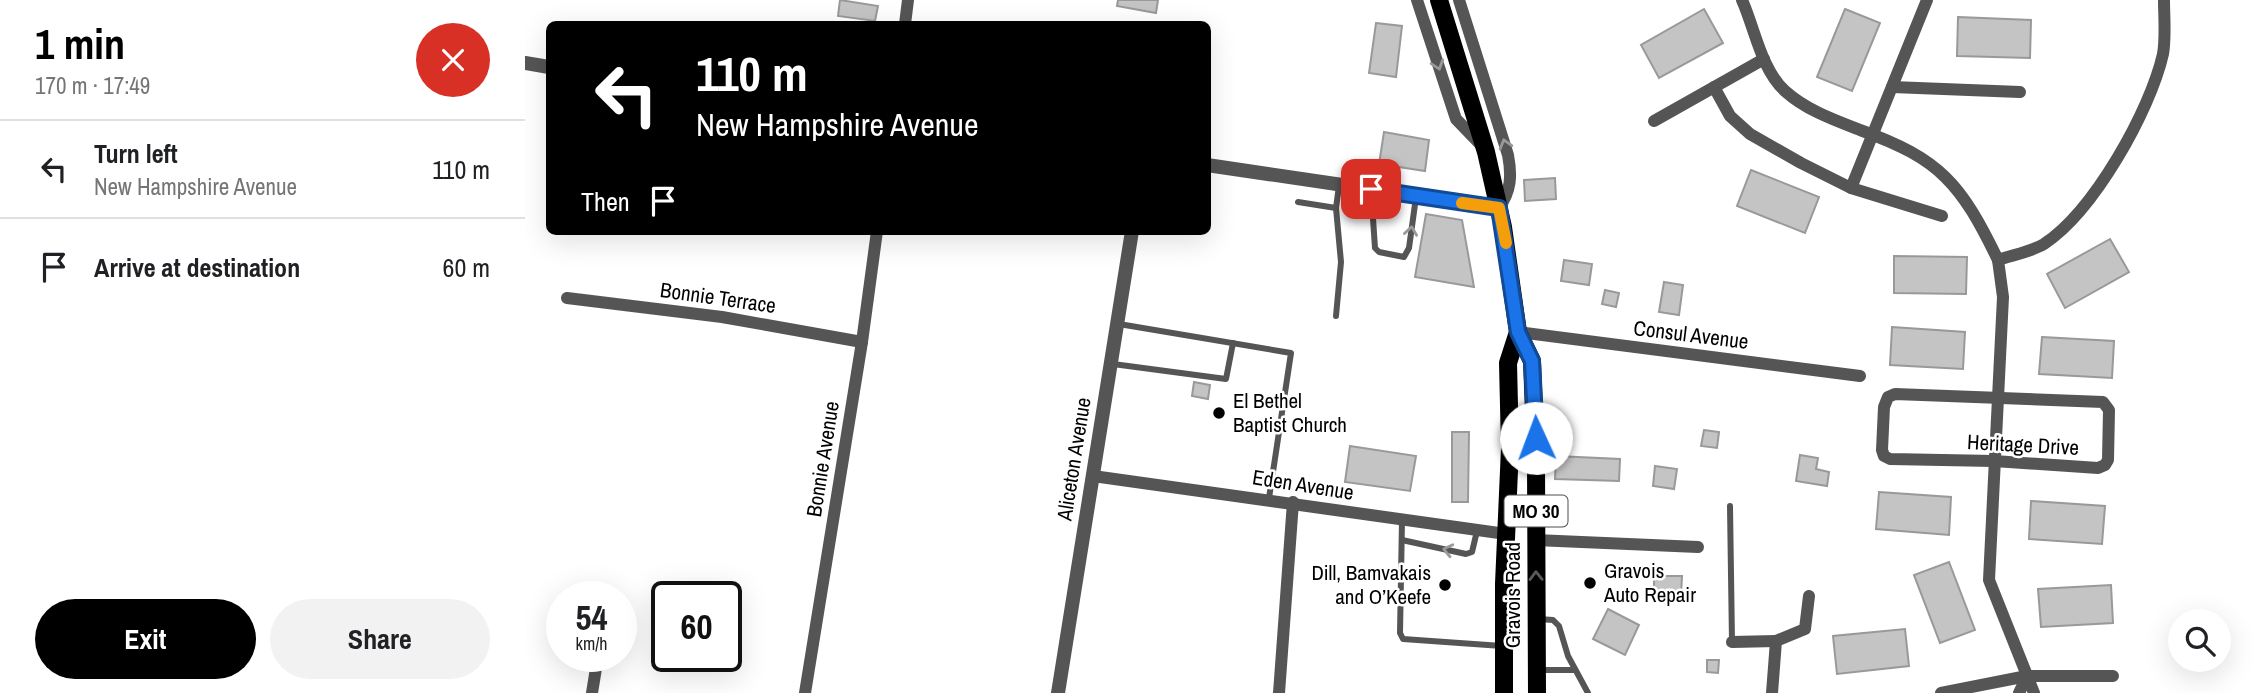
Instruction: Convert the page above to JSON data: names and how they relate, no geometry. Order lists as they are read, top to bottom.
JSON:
{
  "streets": {
    "main road": ["MO 30", "Gravois Road"],
    "street": [
      "Bonnie Terrace",
      "Consul Avenue",
      "Heritage Drive",
      "Bonnie Avenue",
      "Aliceton Avenue",
      "Eden Avenue"
    ]
  },
  "crossings": [
    ["Bonnie Terrace", "Bonnie Avenue"],
    ["Consul Avenue", "Gravois Road"],
    ["Aliceton Avenue", "Eden Avenue"],
    ["Eden Avenue", "Gravois Road"]
  ],
  "places": ["El Bethel Baptist Church", "Gravois Auto Repair", "Dill, Bamvakais and O’Keefe"],
  "page": {
    "heading": ["1 min", "170 m · 17:49"],
    "turn": ["110 m", "New Hampshire Avenue"],
    "list": [
      {
        "name": "Turn left",
        "note": "New Hampshire Avenue",
        "value": "110 m"
      },
      {
        "name": "Arrive at destination",
        "value": "60 m"
      }
    ],
    "then": "Then",
    "speed": "54 km/h",
    "limit": "60",
    "buttons": ["Exit", "Share"]
  }
}
